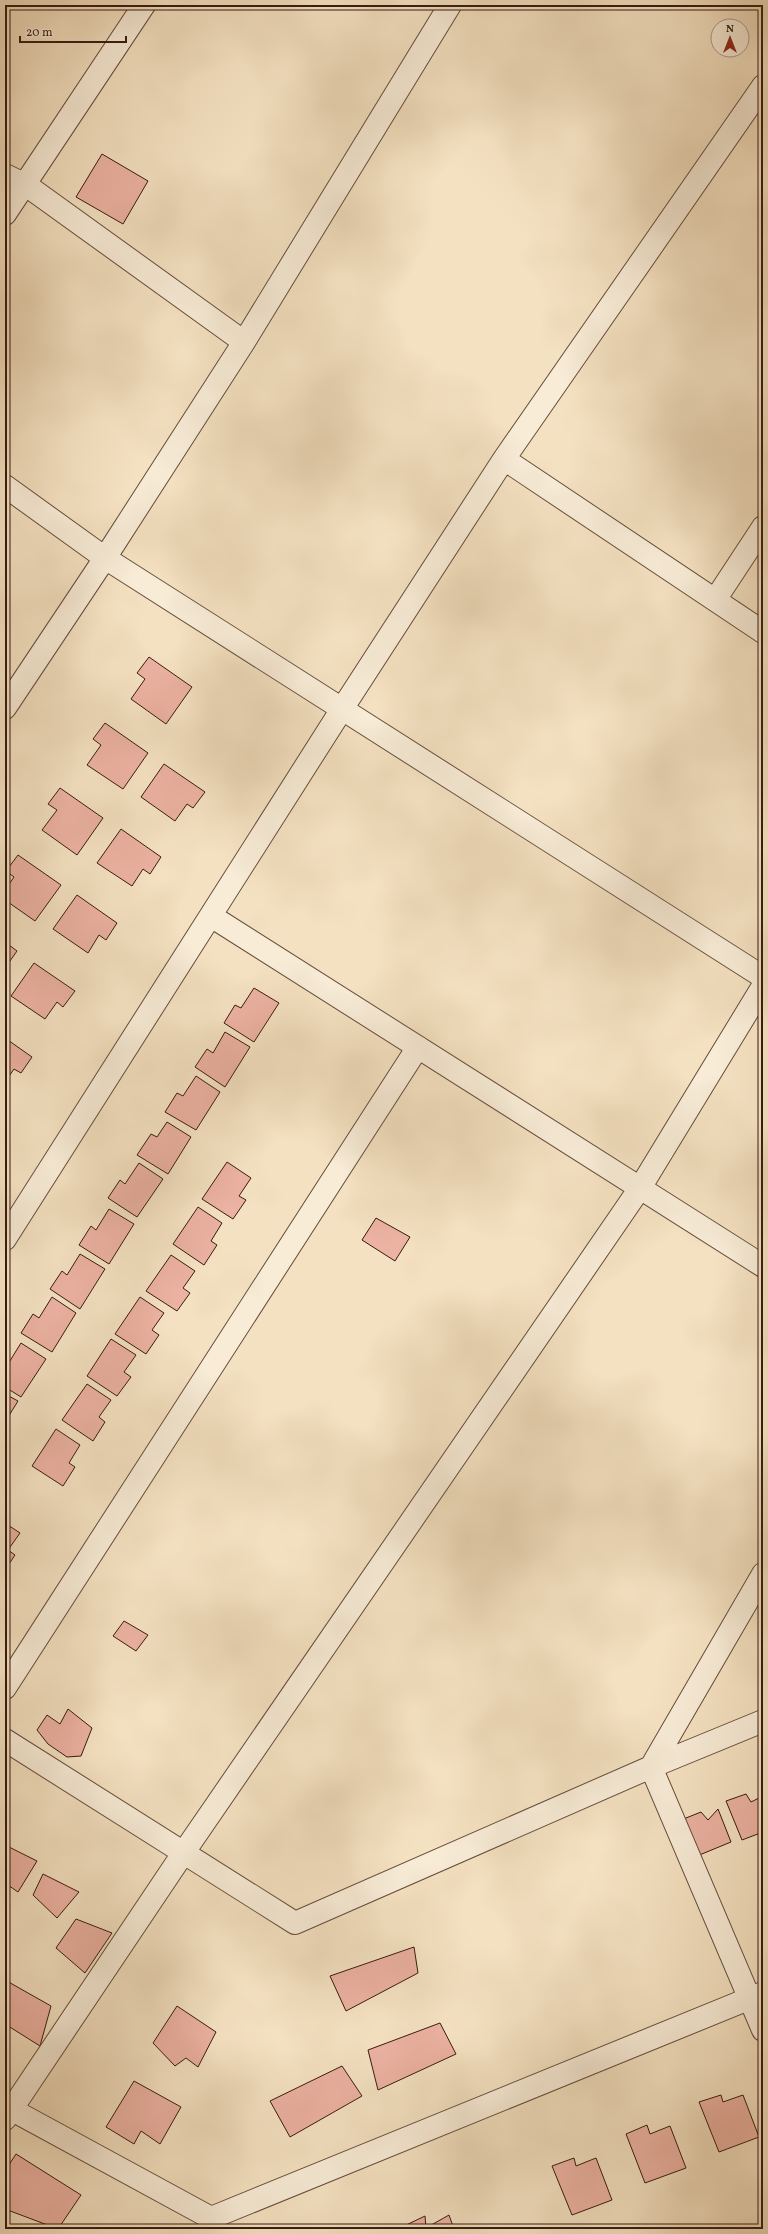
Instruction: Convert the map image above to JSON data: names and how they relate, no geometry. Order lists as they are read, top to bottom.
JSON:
{
  "scale_bar": "20 m",
  "north": "top"
}
